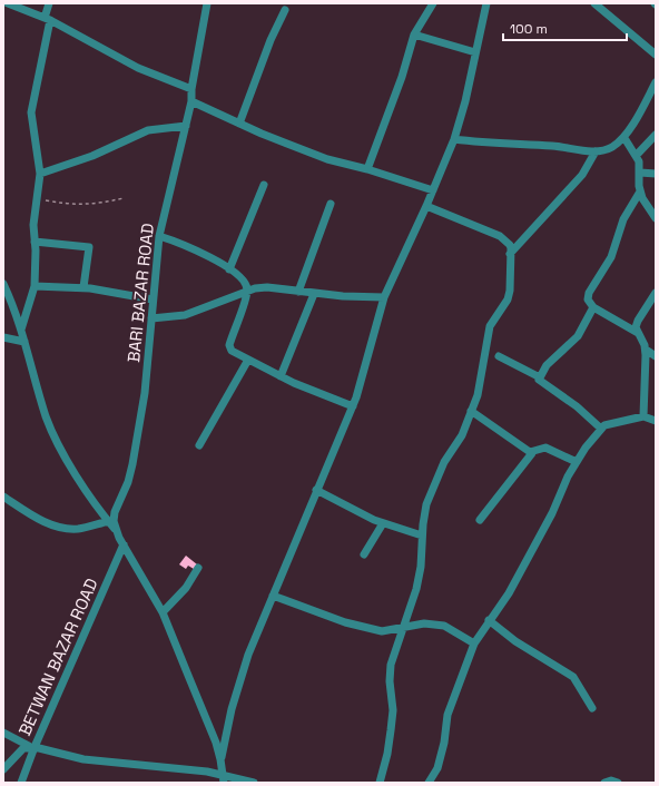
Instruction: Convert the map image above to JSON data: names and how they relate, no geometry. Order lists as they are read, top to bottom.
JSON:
{
  "streets": {
    "street": ["BARI BAZAR ROAD", "BETWAN BAZAR ROAD"]
  },
  "scale_bar": "100 m"
}
